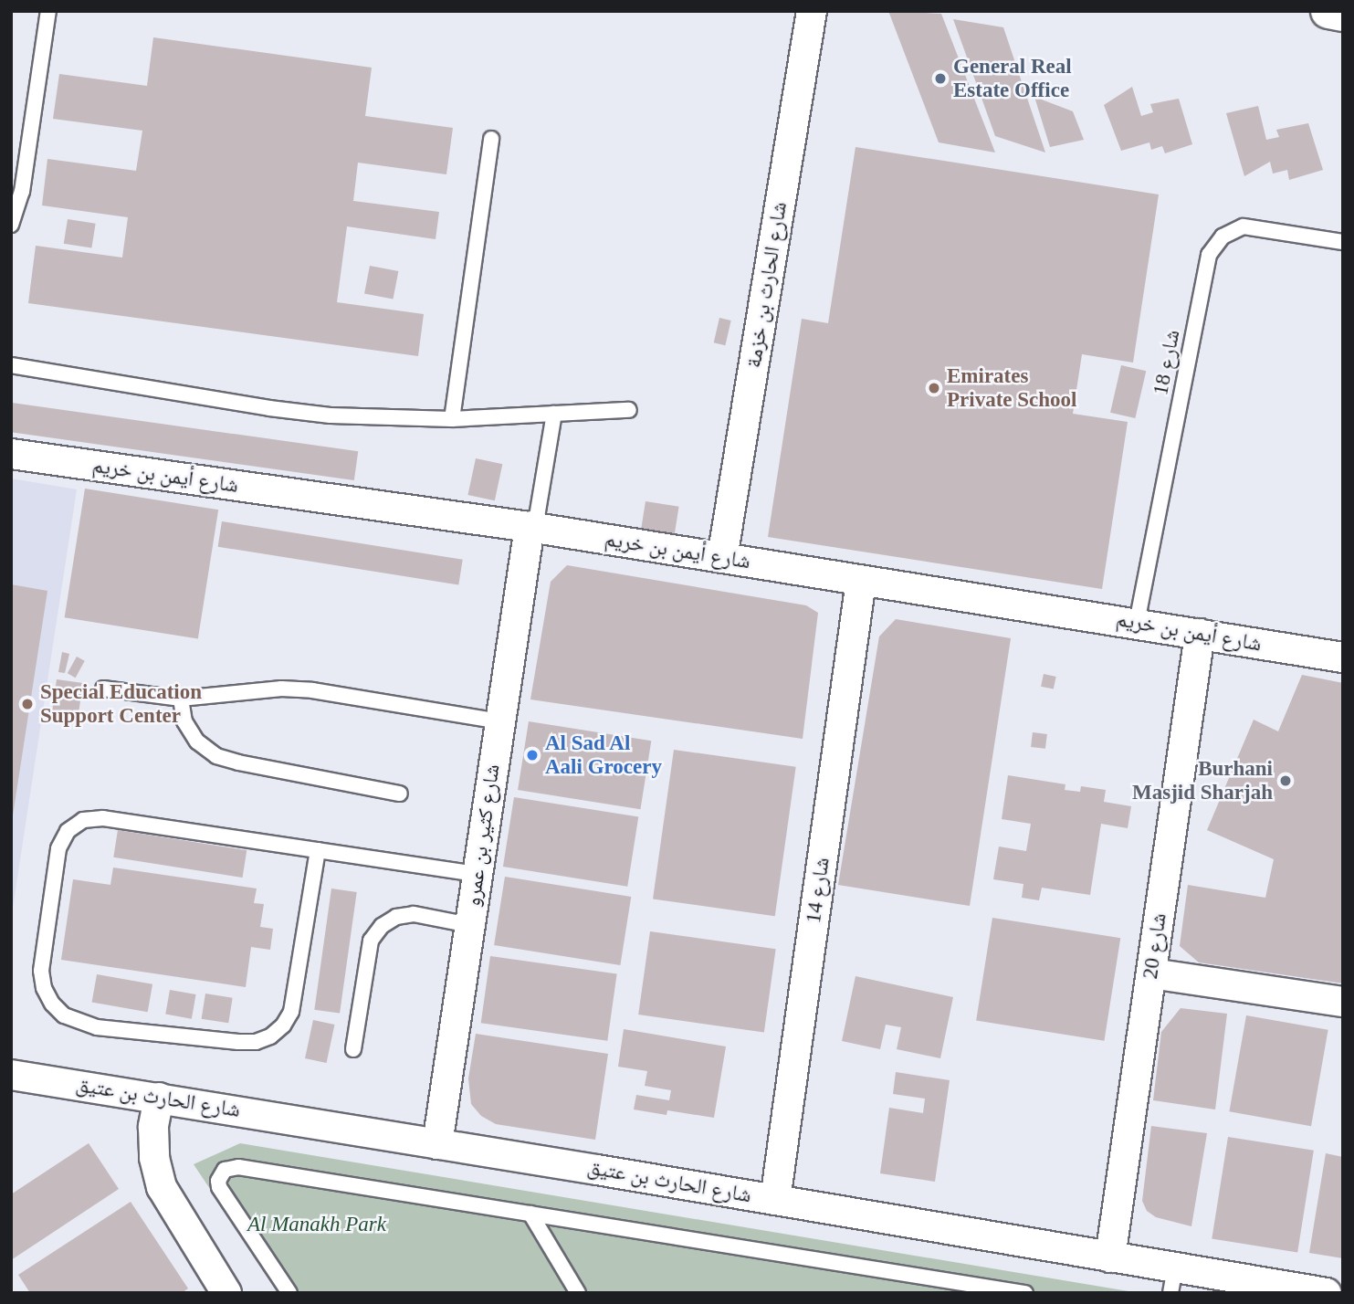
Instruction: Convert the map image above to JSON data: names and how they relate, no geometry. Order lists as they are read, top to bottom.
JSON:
{
  "streets": {
    "street": [
      "شارع الحارث بن خزمة",
      "شارع أيمن بن خريم",
      "شارع كثير بن عمرو",
      "شارع 14",
      "شارع 20",
      "شارع الحارث بن عتيق"
    ],
    "lane": ["شارع 18"]
  },
  "crossings": [
    ["شارع الحارث بن خزمة", "شارع أيمن بن خريم"],
    ["شارع 18", "شارع أيمن بن خريم"],
    ["شارع أيمن بن خريم", "شارع كثير بن عمرو"],
    ["شارع أيمن بن خريم", "شارع 14"],
    ["شارع أيمن بن خريم", "شارع 20"],
    ["شارع كثير بن عمرو", "شارع الحارث بن عتيق"],
    ["شارع 14", "شارع الحارث بن عتيق"],
    ["شارع 20", "شارع الحارث بن عتيق"]
  ],
  "parks": ["Al Manakh Park"],
  "places": [
    "General Real Estate Office",
    "Emirates Private School",
    "Special Education Support Center",
    "Al Sad Al Aali Grocery",
    "Burhani Masjid Sharjah"
  ]
}
